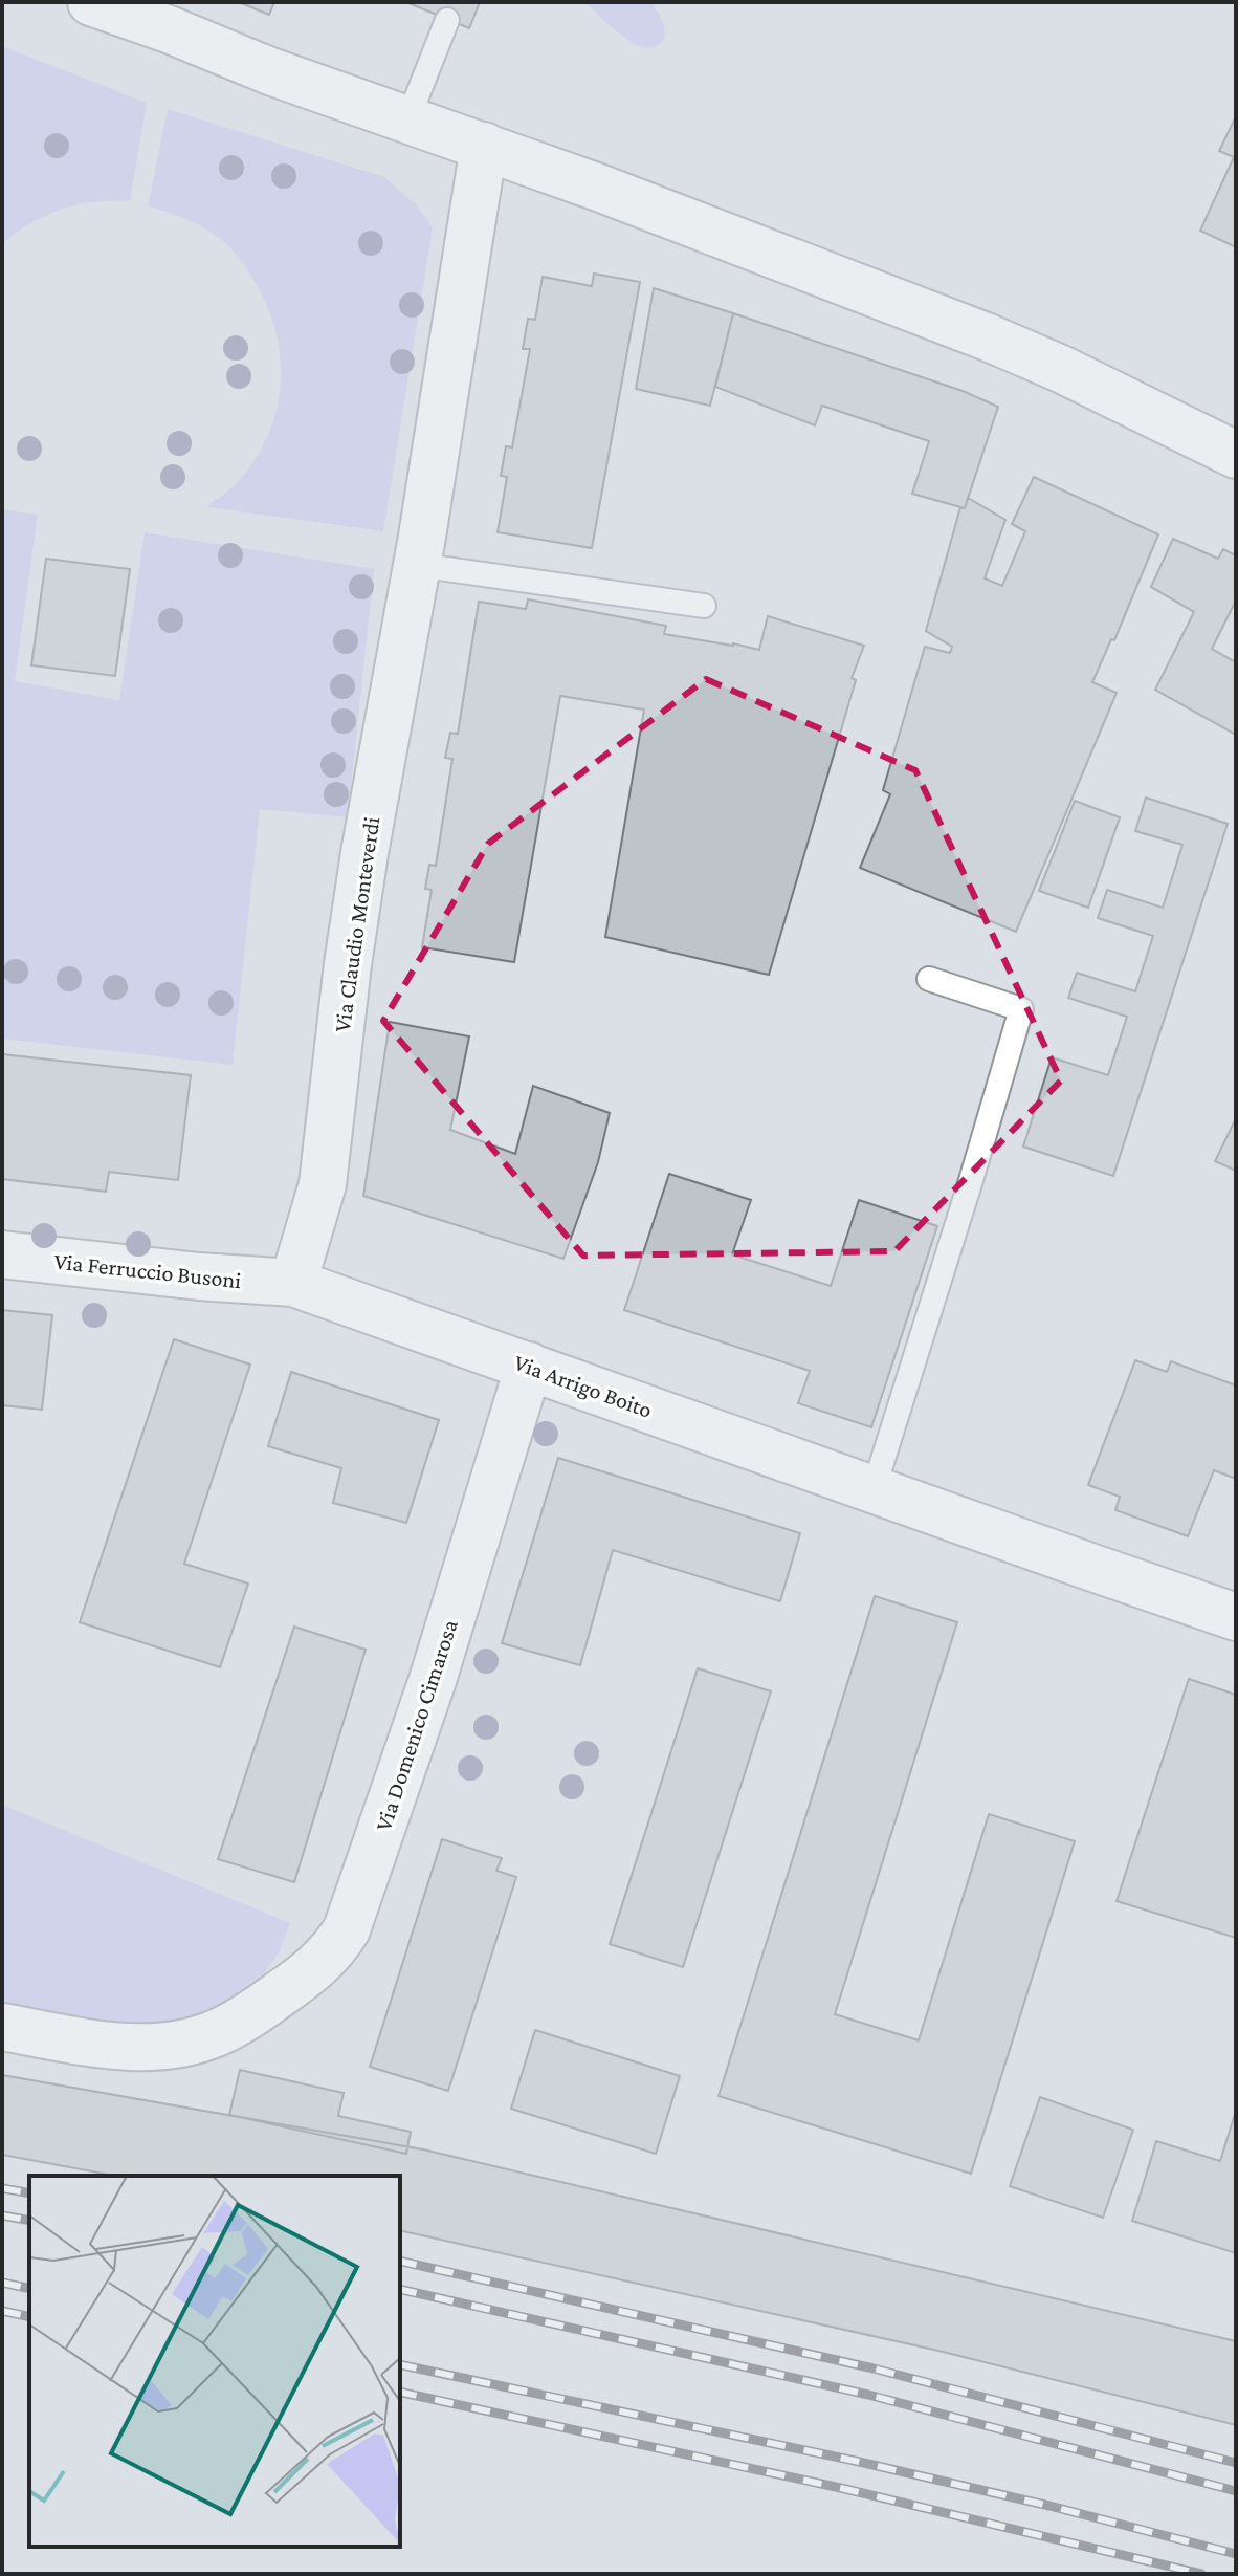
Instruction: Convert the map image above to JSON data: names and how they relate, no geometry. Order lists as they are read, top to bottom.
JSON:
{
  "streets": {
    "street": [
      "Via Claudio Monteverdi",
      "Via Ferruccio Busoni",
      "Via Arrigo Boito",
      "Via Domenico Cimarosa"
    ]
  },
  "crossings": [
    ["Via Claudio Monteverdi", "Via Ferruccio Busoni"],
    ["Via Claudio Monteverdi", "Via Arrigo Boito"],
    ["Via Ferruccio Busoni", "Via Arrigo Boito"],
    ["Via Arrigo Boito", "Via Domenico Cimarosa"]
  ]
}
